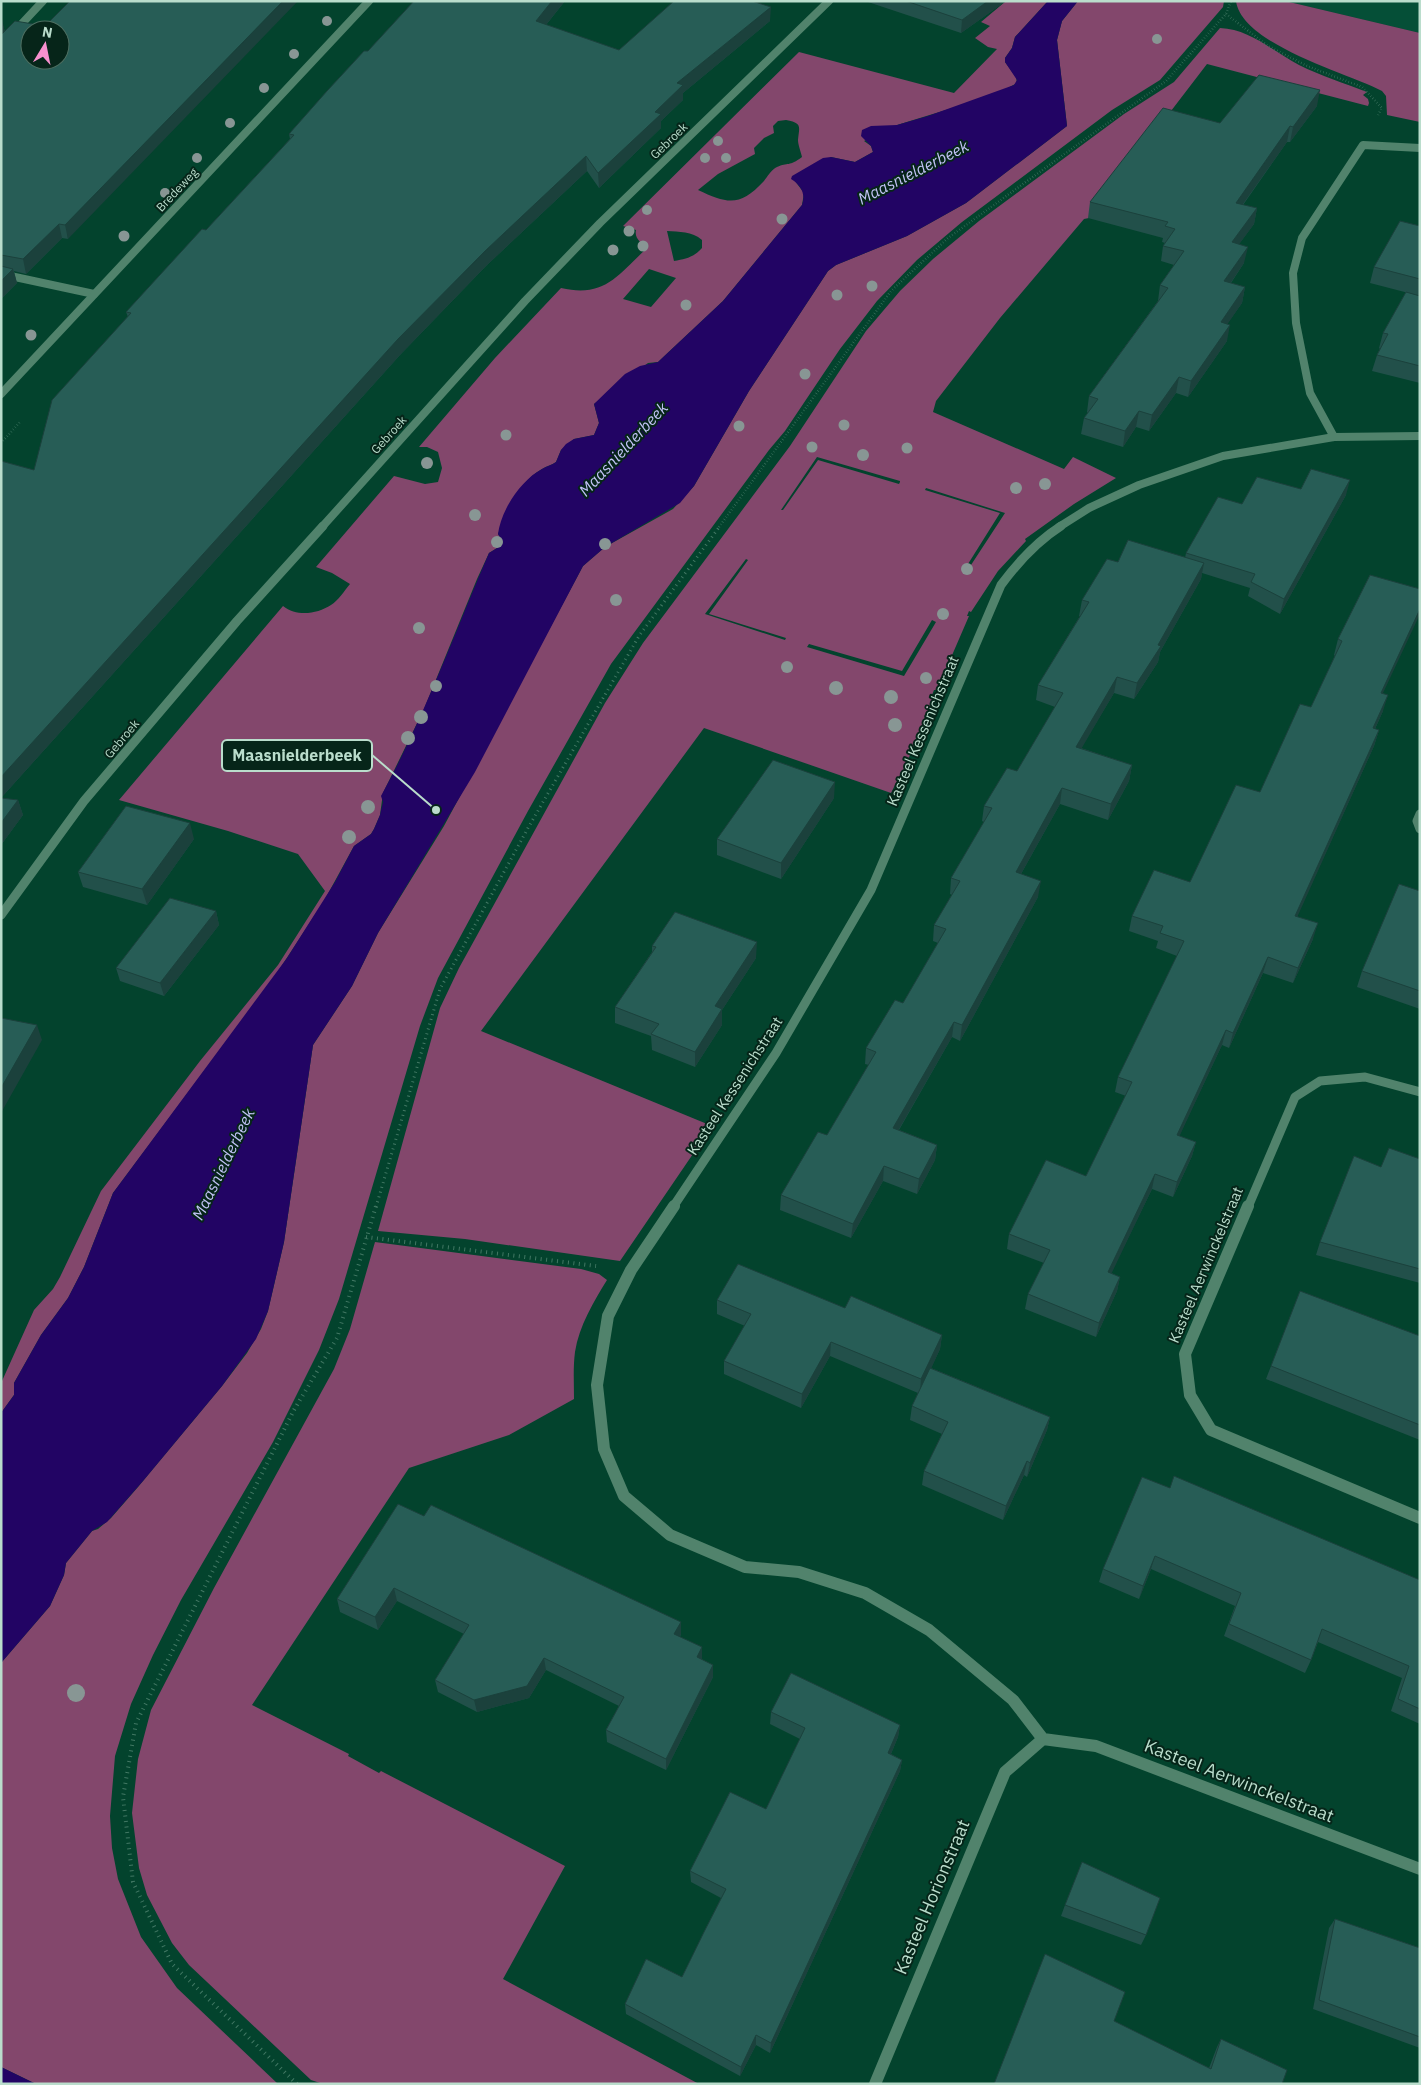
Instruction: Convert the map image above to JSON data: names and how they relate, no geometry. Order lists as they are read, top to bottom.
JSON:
{
  "streets": {
    "street": [
      "Gebroek",
      "Bredeweg",
      "Kasteel Kessenichstraat",
      "Kasteel Aerwinckelstraat",
      "Kasteel Horionstraat"
    ]
  },
  "crossings": [
    ["Kasteel Kessenichstraat", "Kasteel Aerwinckelstraat"],
    ["Kasteel Kessenichstraat", "Kasteel Horionstraat"],
    ["Kasteel Aerwinckelstraat", "Kasteel Horionstraat"]
  ],
  "water": ["Maasnielderbeek"],
  "places": ["Maasnielderbeek"],
  "north": "top"
}
